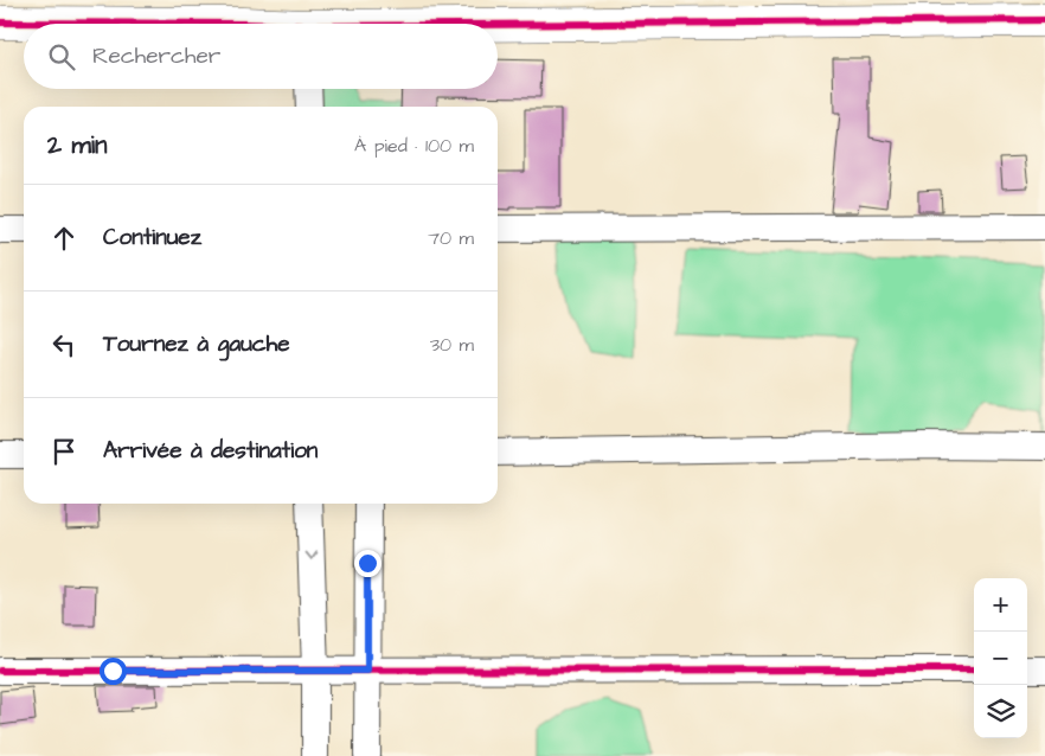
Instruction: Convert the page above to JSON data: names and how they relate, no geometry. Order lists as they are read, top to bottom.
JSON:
{
  "page": {
    "search": "Rechercher",
    "heading": ["2 min", "À pied · 100 m"],
    "list": [
      ["Continuez", "70 m"],
      ["Tournez à gauche", "30 m"],
      "Arrivée à destination"
    ],
    "map_buttons": ["+", "−"]
  }
}
